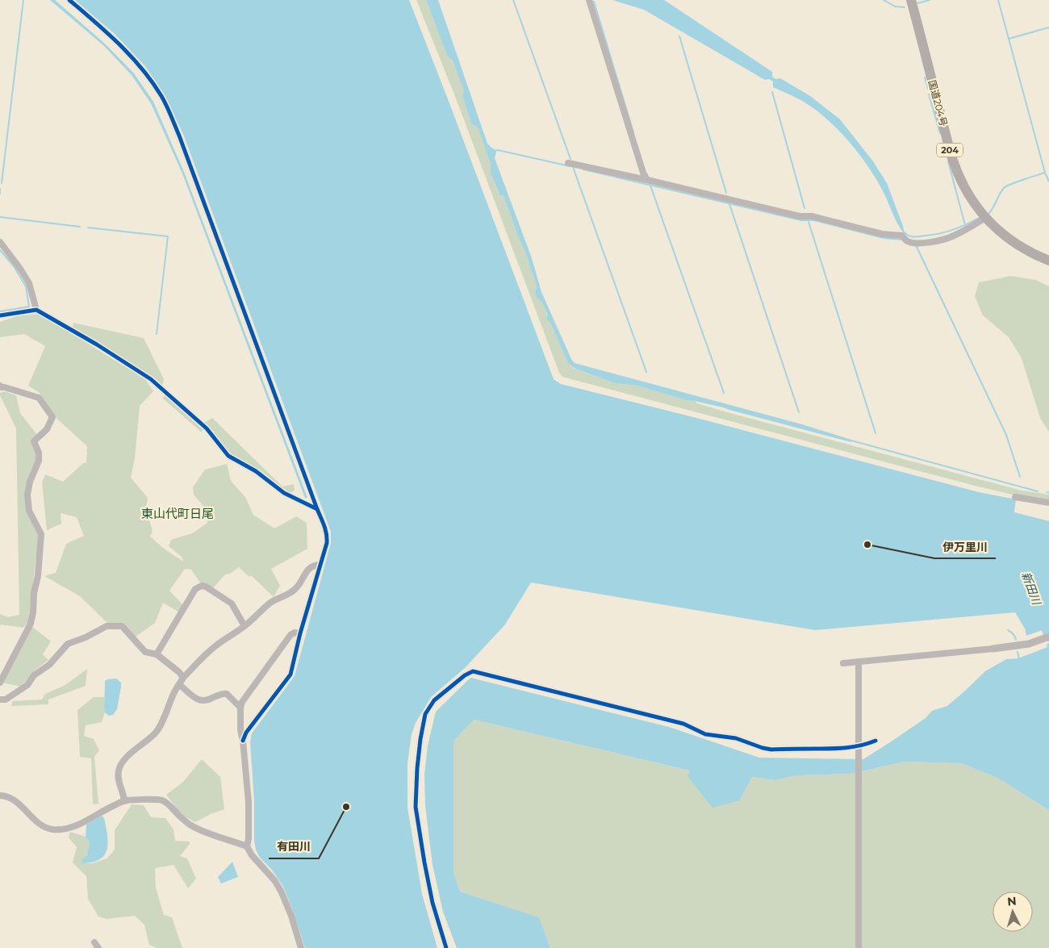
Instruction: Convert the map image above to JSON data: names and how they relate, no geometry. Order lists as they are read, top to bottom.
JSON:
{
  "streets": {
    "highway": ["国道204号", "204"]
  },
  "districts": ["東山代町日尾"],
  "water": ["新田川"],
  "places": ["伊万里川", "有田川"],
  "north": "top"
}
